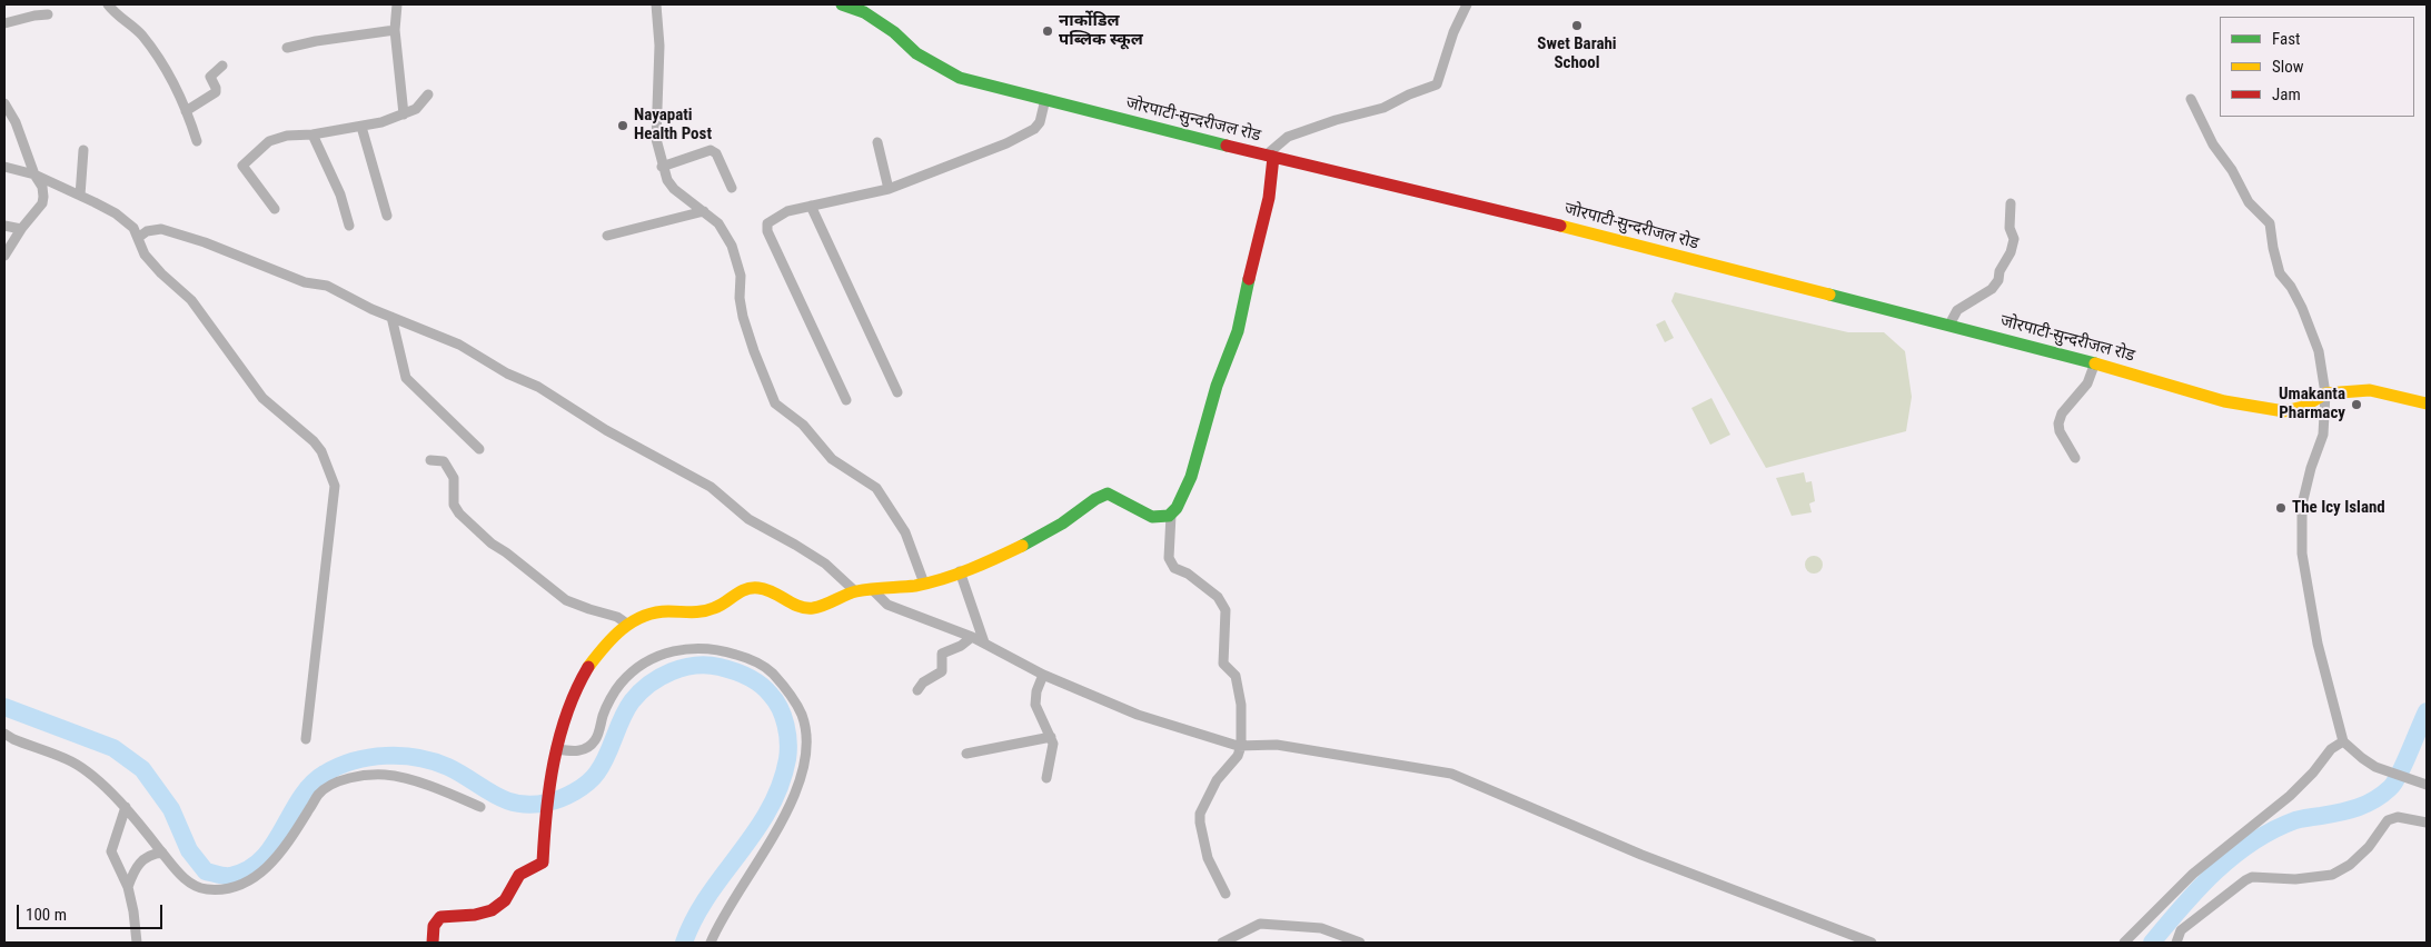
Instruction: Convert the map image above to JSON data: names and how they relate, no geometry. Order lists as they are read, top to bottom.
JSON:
{
  "streets": {
    "main road": ["जोरपाटी-सुन्दरीजल रोड"]
  },
  "places": [
    "Swet Barahi School",
    "नार्कोडिल पब्लिक स्कूल",
    "Nayapati Health Post",
    "Umakanta Pharmacy",
    "The Icy Island"
  ],
  "legend": ["Fast", "Slow", "Jam"],
  "scale_bar": "100 m"
}
